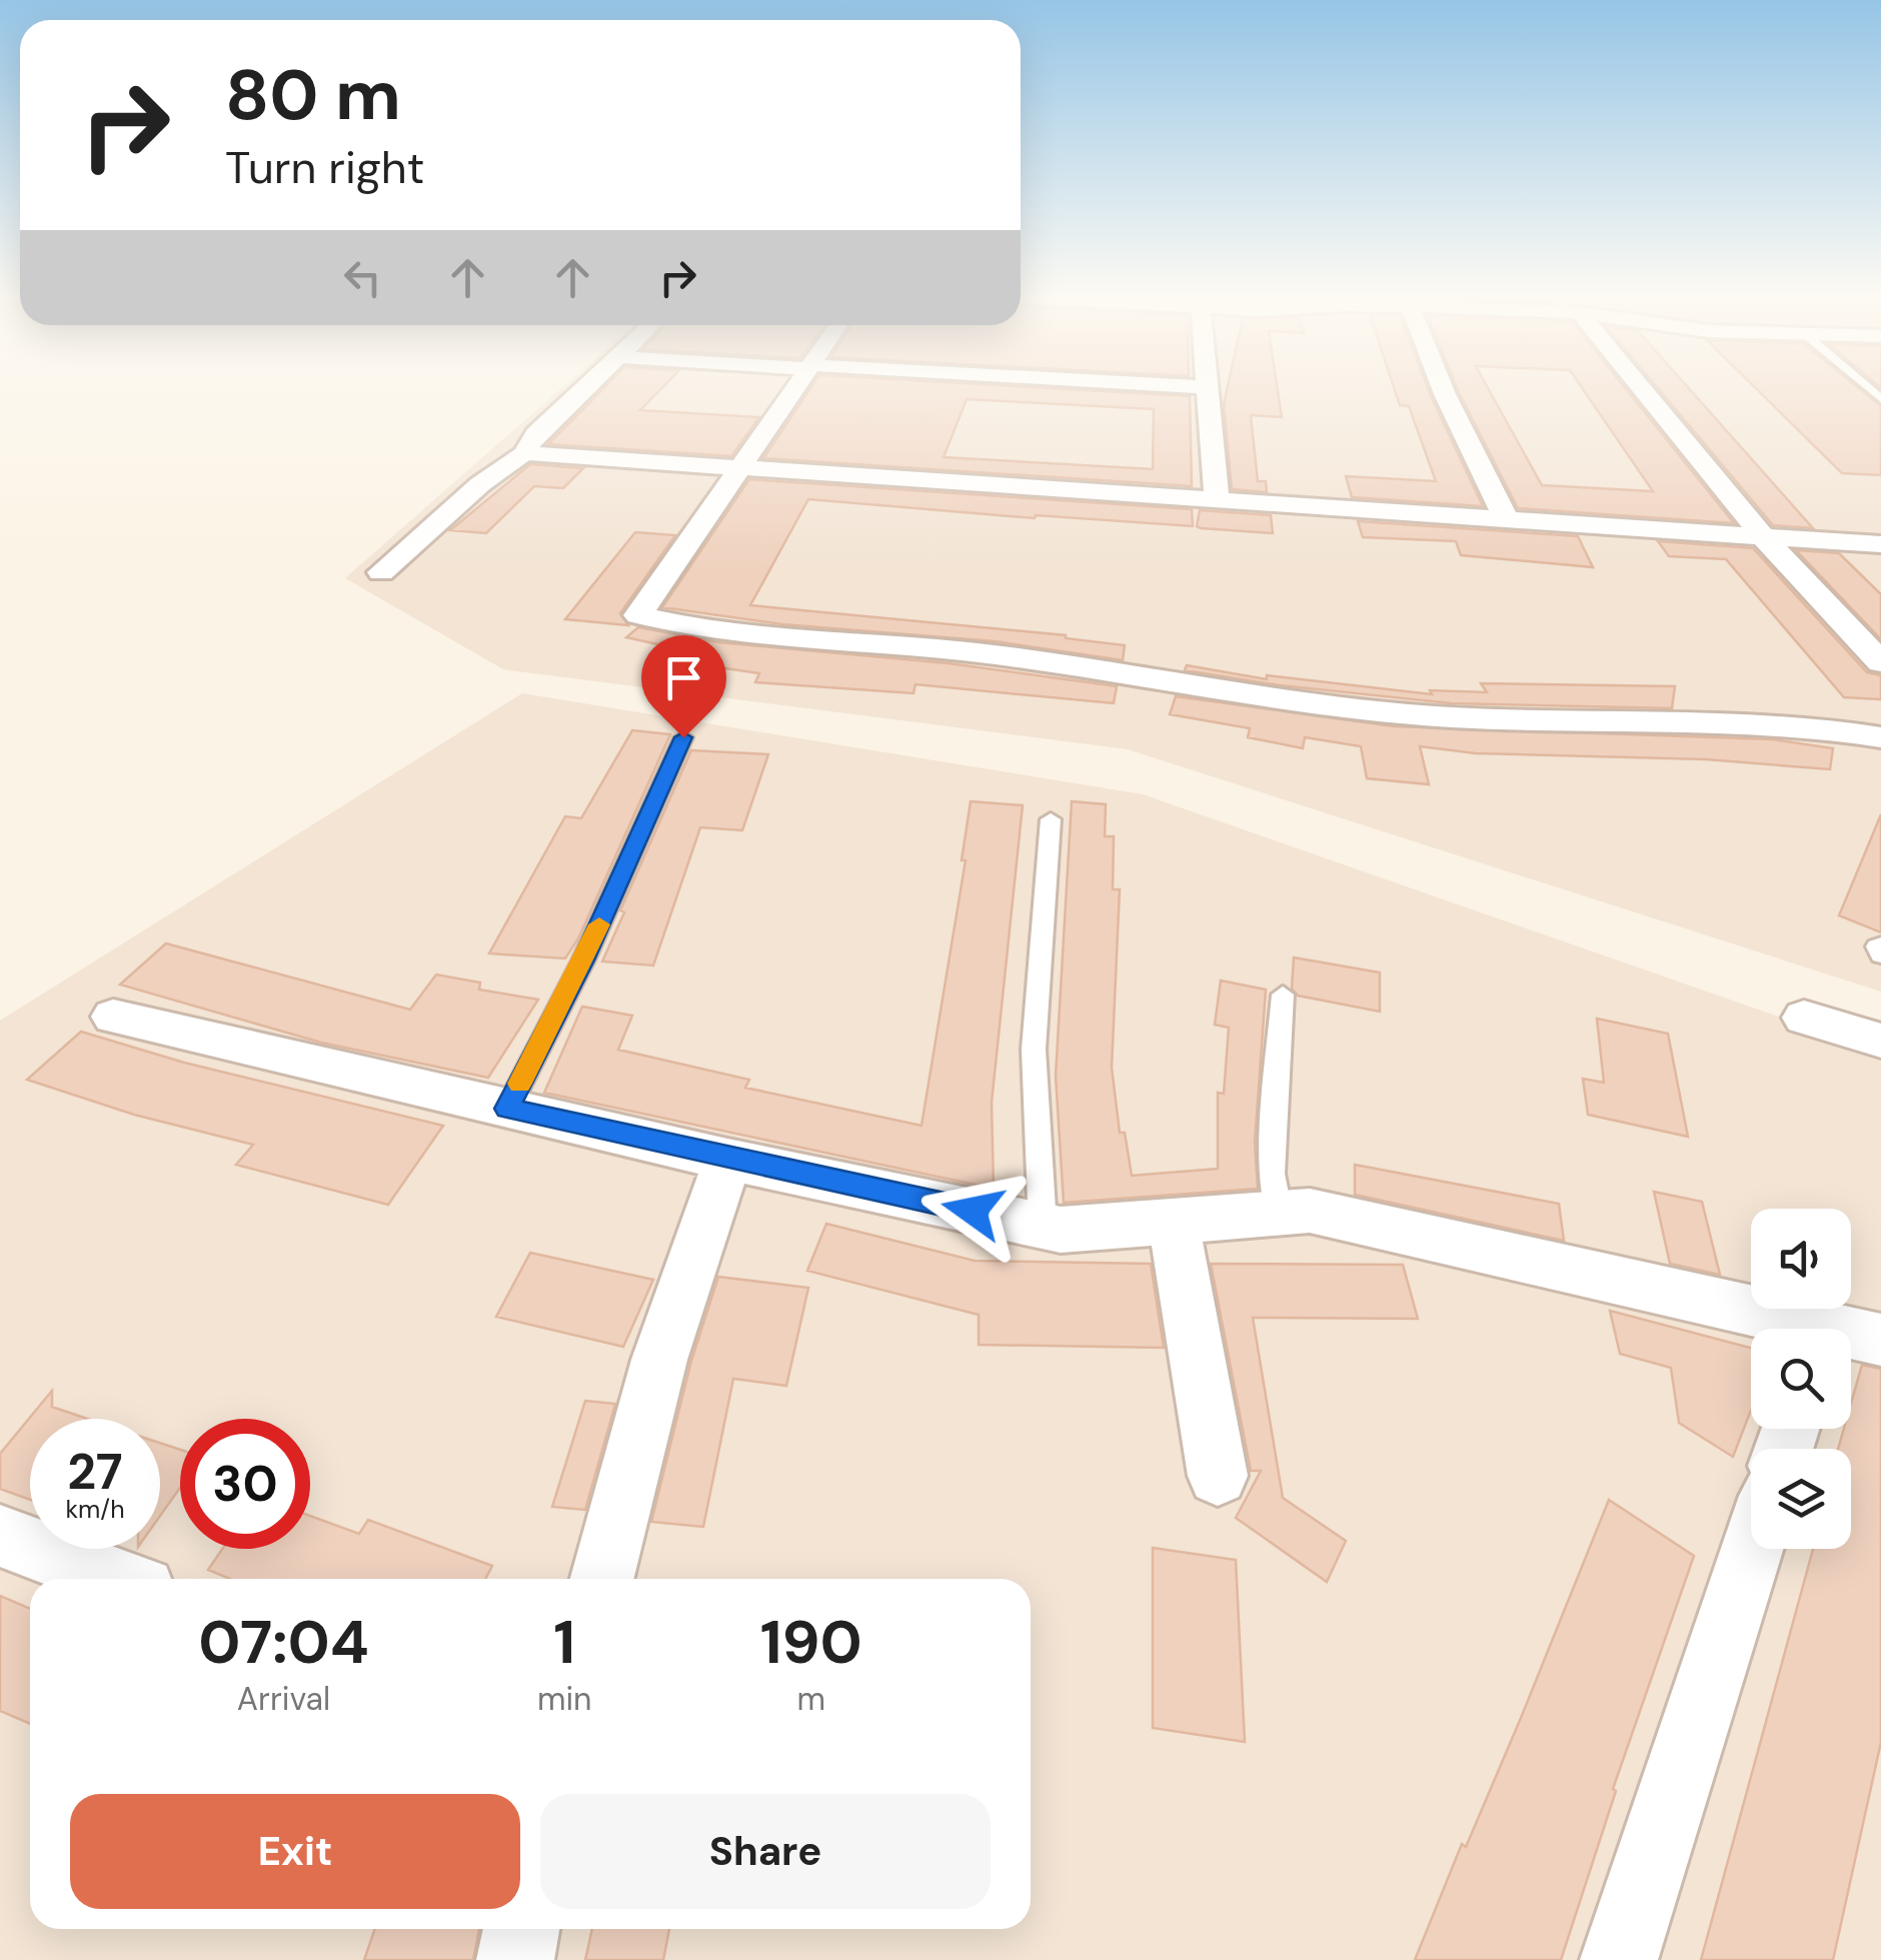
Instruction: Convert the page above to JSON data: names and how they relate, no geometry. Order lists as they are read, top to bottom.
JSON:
{
  "page": {
    "turn": ["80 m", "Turn right"],
    "speed": "27 km/h",
    "limit": "30",
    "eta": [
      "07:04",
      "Arrival",
      "1",
      "min",
      "190",
      "m"
    ],
    "buttons": ["Exit", "Share"]
  }
}
